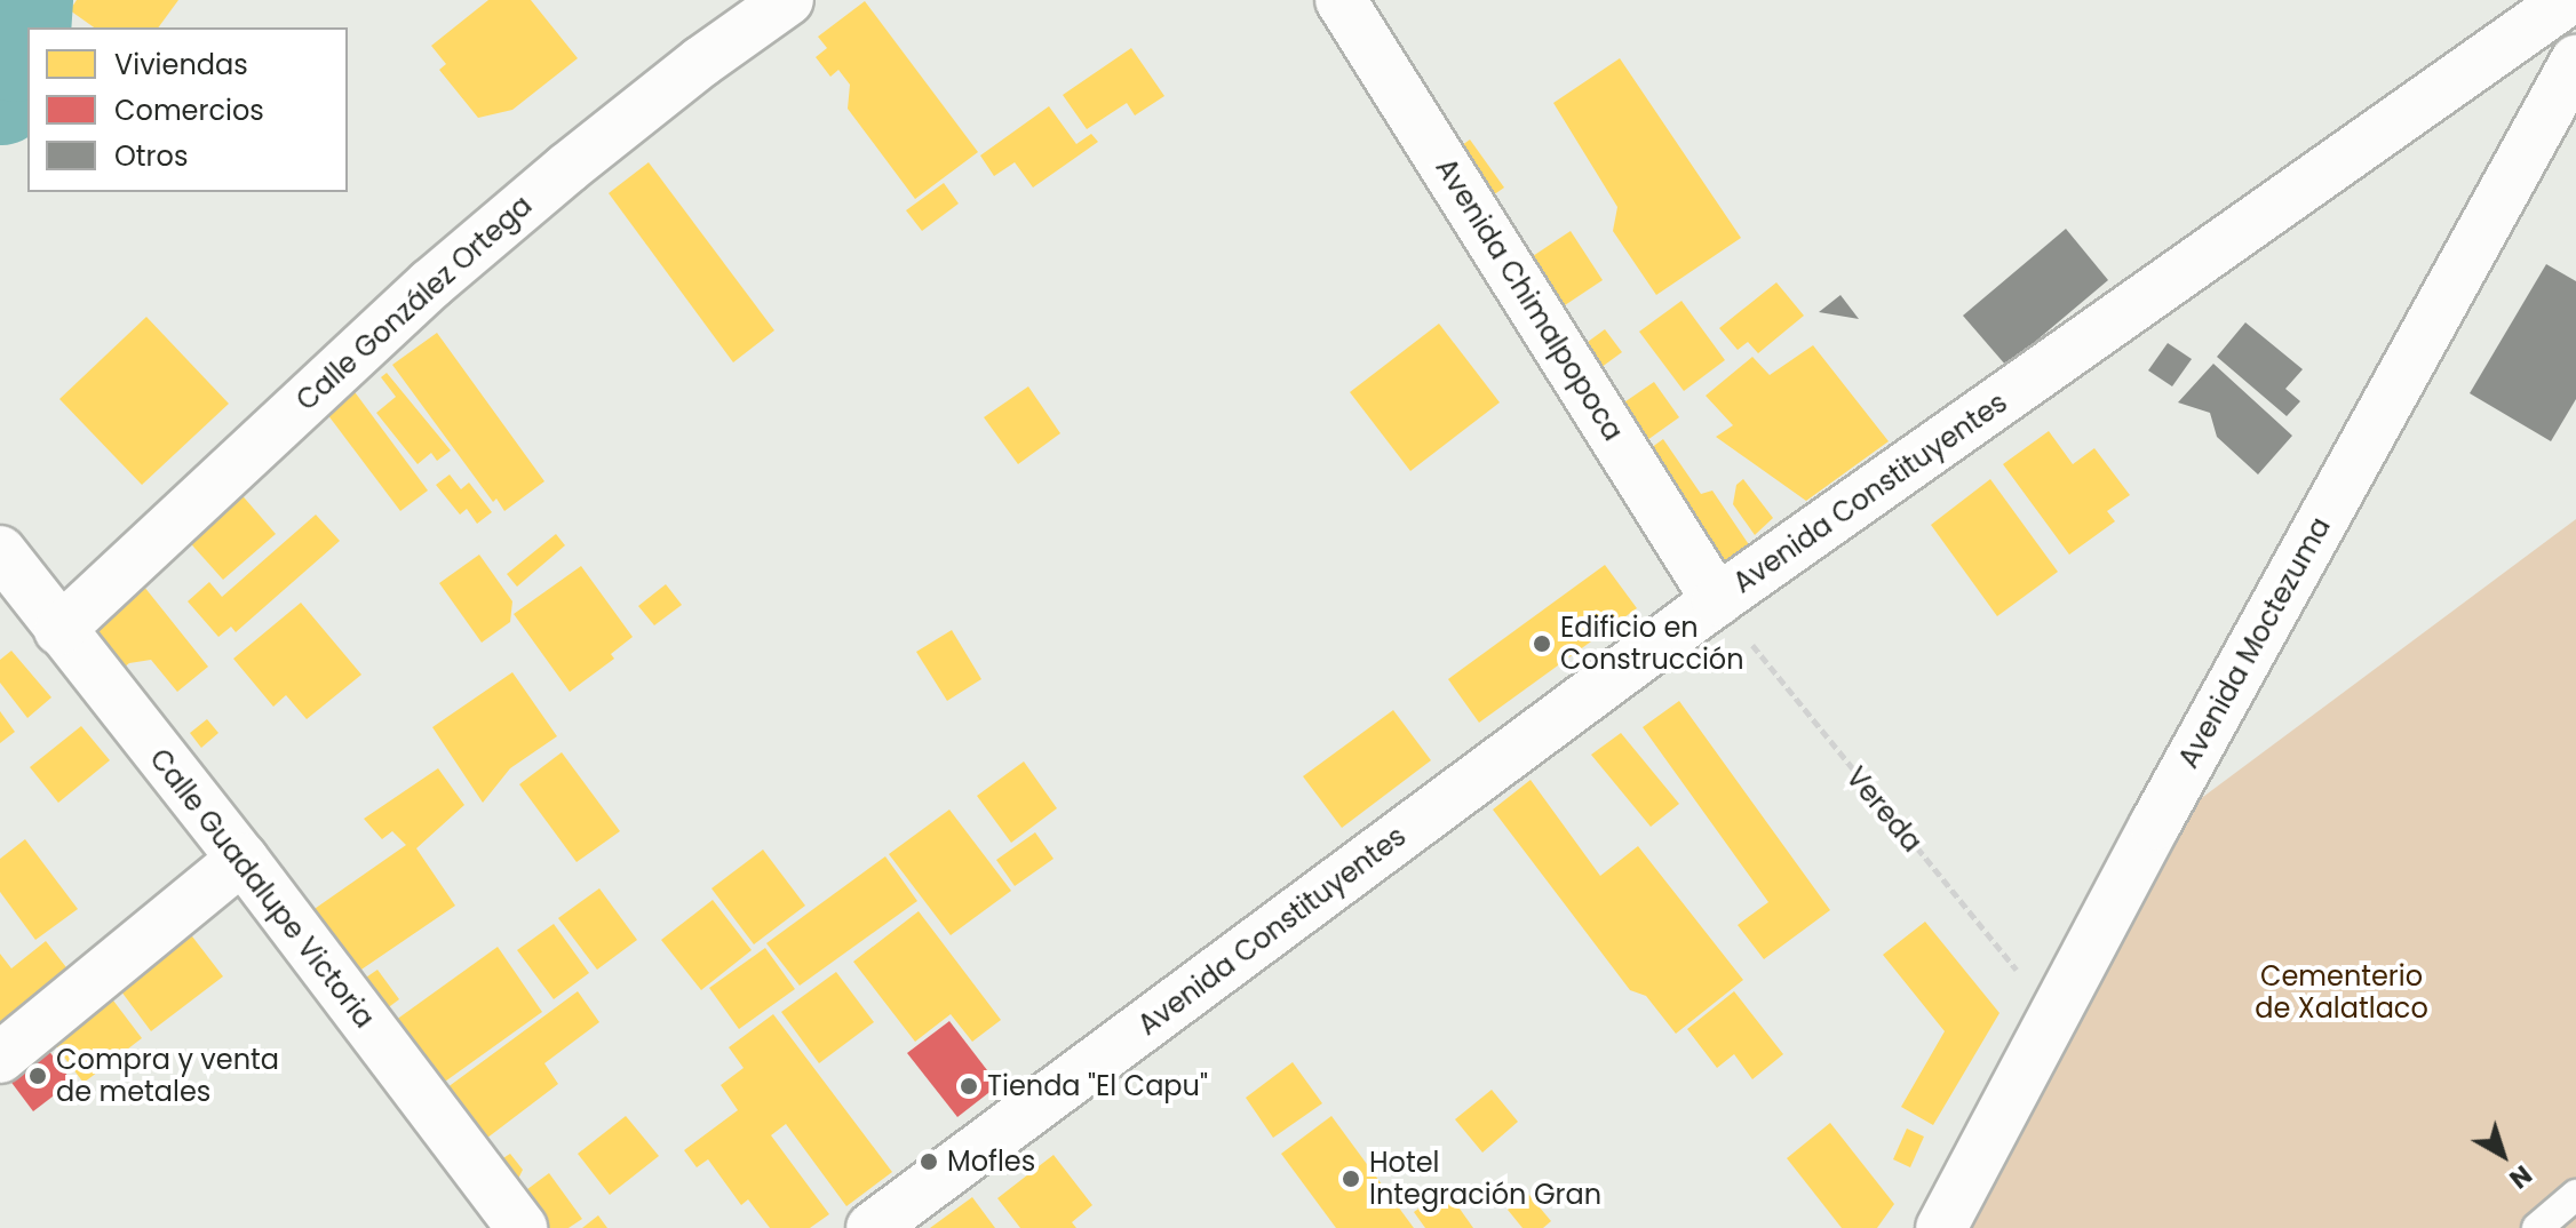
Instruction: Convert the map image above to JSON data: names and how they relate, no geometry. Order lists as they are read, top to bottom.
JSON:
{
  "streets": {
    "main road": [
      "Avenida Chimalpopoca",
      "Calle González Ortega",
      "Avenida Constituyentes",
      "Avenida Moctezuma",
      "Calle Guadalupe Victoria"
    ],
    "path": ["Vereda"]
  },
  "crossings": [
    ["Avenida Chimalpopoca", "Avenida Constituyentes"],
    ["Avenida Chimalpopoca", "Vereda"],
    ["Calle González Ortega", "Calle Guadalupe Victoria"],
    ["Avenida Constituyentes", "Vereda"],
    ["Avenida Moctezuma", "Vereda"]
  ],
  "parks": ["Cementerio de Xalatlaco"],
  "places": [
    "Edificio en Construcción",
    "Compra y venta de metales",
    "Tienda \"El Capu\"",
    "Mofles",
    "Hotel Integración Gran"
  ],
  "legend": ["Viviendas", "Comercios", "Otros"],
  "north": "bottom right"
}
